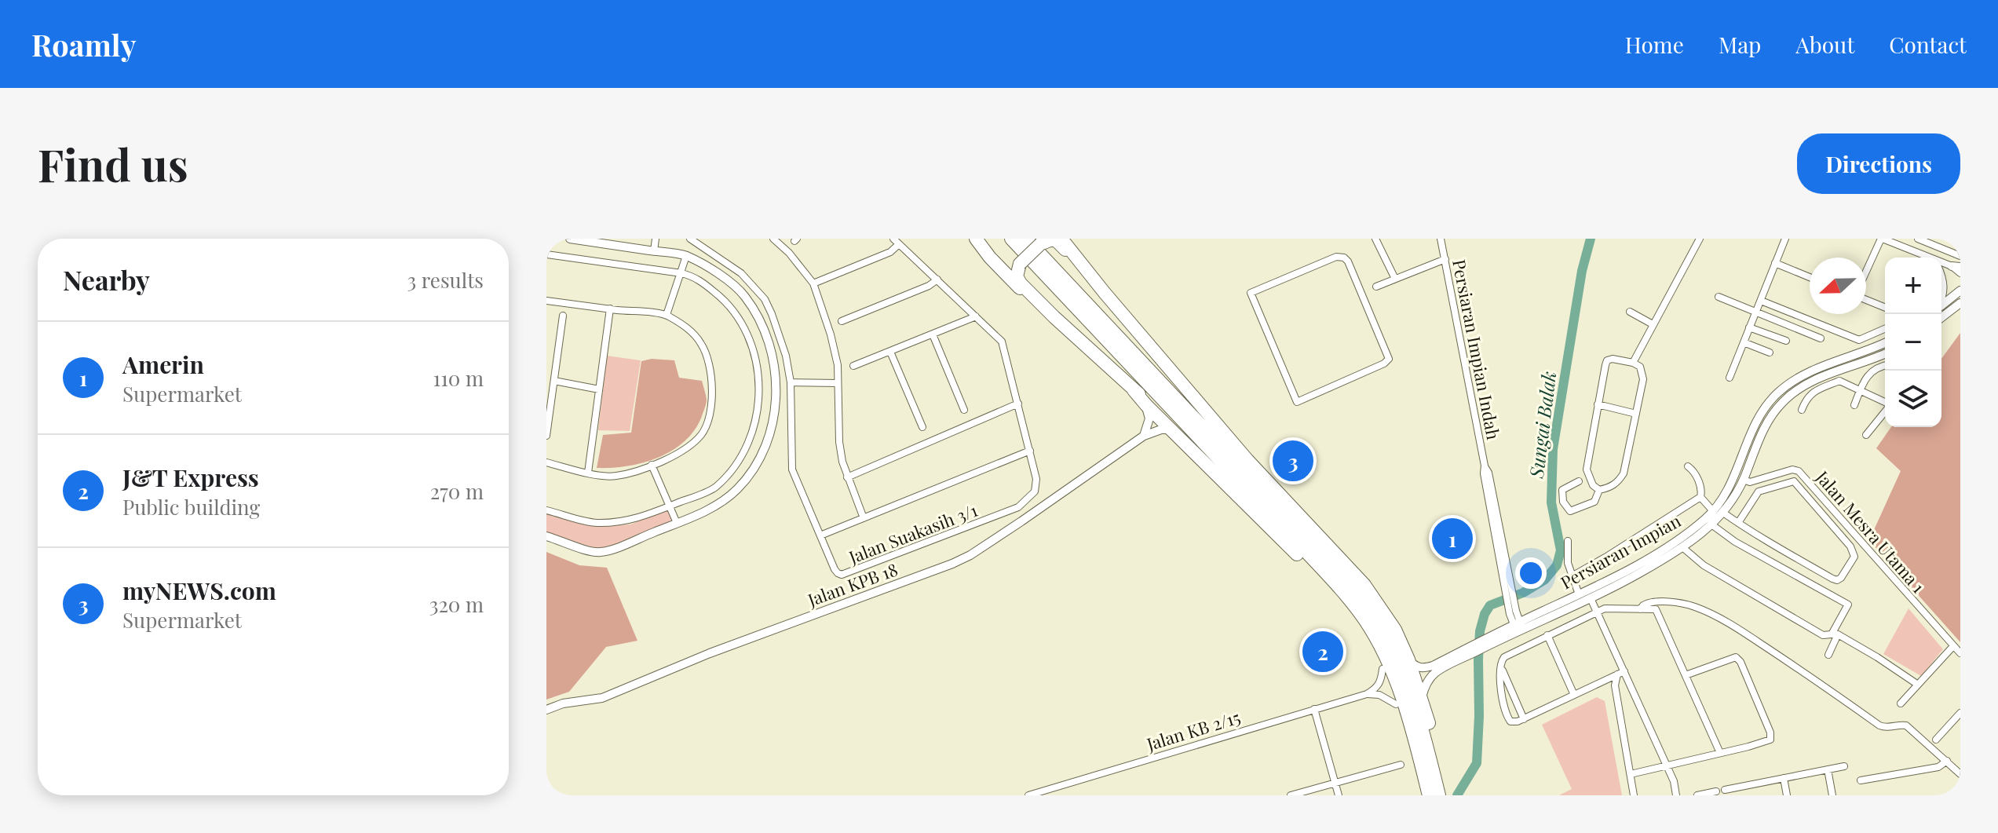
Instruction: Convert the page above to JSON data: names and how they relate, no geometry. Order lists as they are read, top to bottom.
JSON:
{
  "streets": {
    "street": [
      "Persiaran Impian Indah",
      "Jalan Mesra Utama 1",
      "Jalan Suakasih 3/1",
      "Persiaran Impian",
      "Jalan KPB 18",
      "Jalan KB 2/15"
    ]
  },
  "crossings": [
    ["Persiaran Impian Indah", "Persiaran Impian"],
    ["Jalan Mesra Utama 1", "Persiaran Impian"]
  ],
  "water": ["Sungai Balak"],
  "north": "left",
  "page": {
    "header": "Roamly",
    "nav": [
      "Home",
      "Map",
      "About",
      "Contact"
    ],
    "buttons": "Directions",
    "title": "Find us",
    "heading": ["Nearby", "3 results"],
    "map_buttons": ["+", "−"],
    "list": [
      {
        "mark": "1",
        "name": "Amerin",
        "note": "Supermarket",
        "value": "110 m"
      },
      {
        "mark": "2",
        "name": "J&T Express",
        "note": "Public building",
        "value": "270 m"
      },
      {
        "mark": "3",
        "name": "myNEWS.com",
        "note": "Supermarket",
        "value": "320 m"
      }
    ],
    "pins": ["3", "1", "2"]
  }
}
